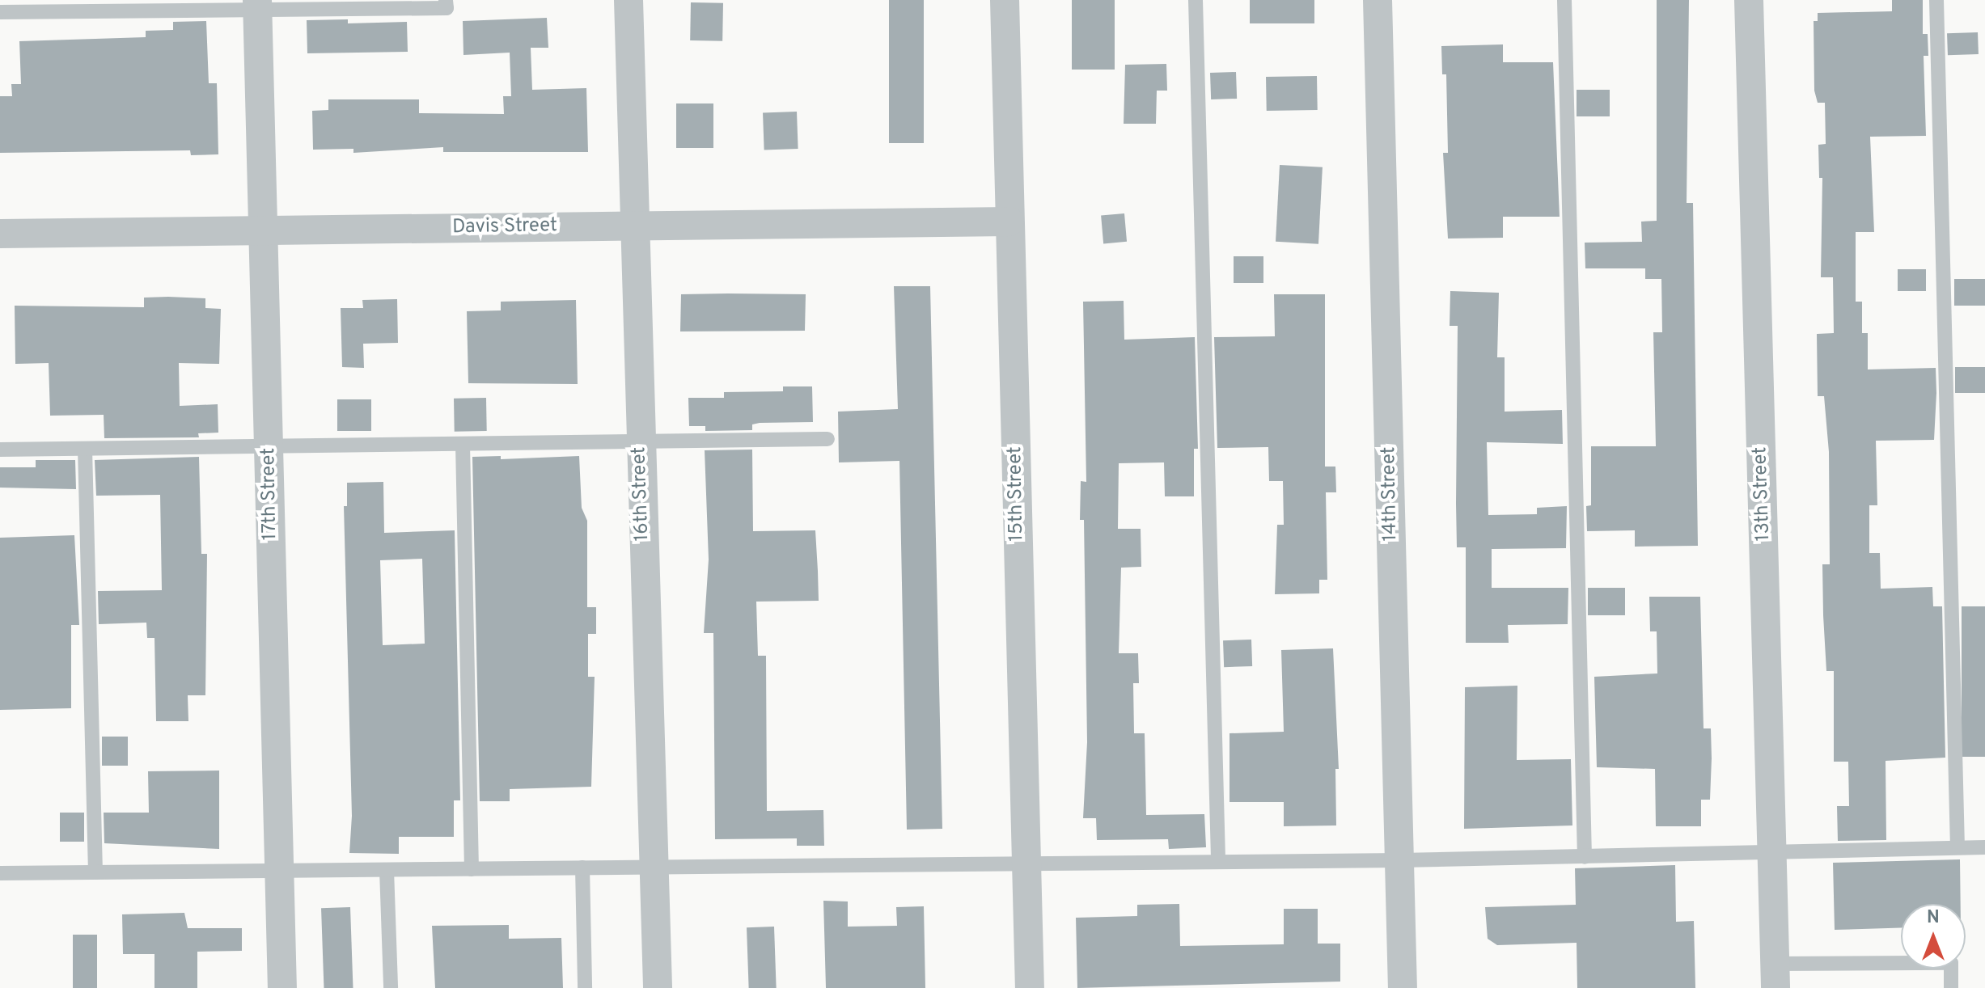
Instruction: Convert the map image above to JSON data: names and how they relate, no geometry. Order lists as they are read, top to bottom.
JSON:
{
  "streets": {
    "street": [
      "Davis Street",
      "17th Street",
      "16th Street",
      "15th Street",
      "14th Street",
      "13th Street"
    ]
  },
  "crossings": [
    ["Davis Street", "17th Street"],
    ["Davis Street", "16th Street"],
    ["Davis Street", "15th Street"]
  ],
  "north": "top"
}
